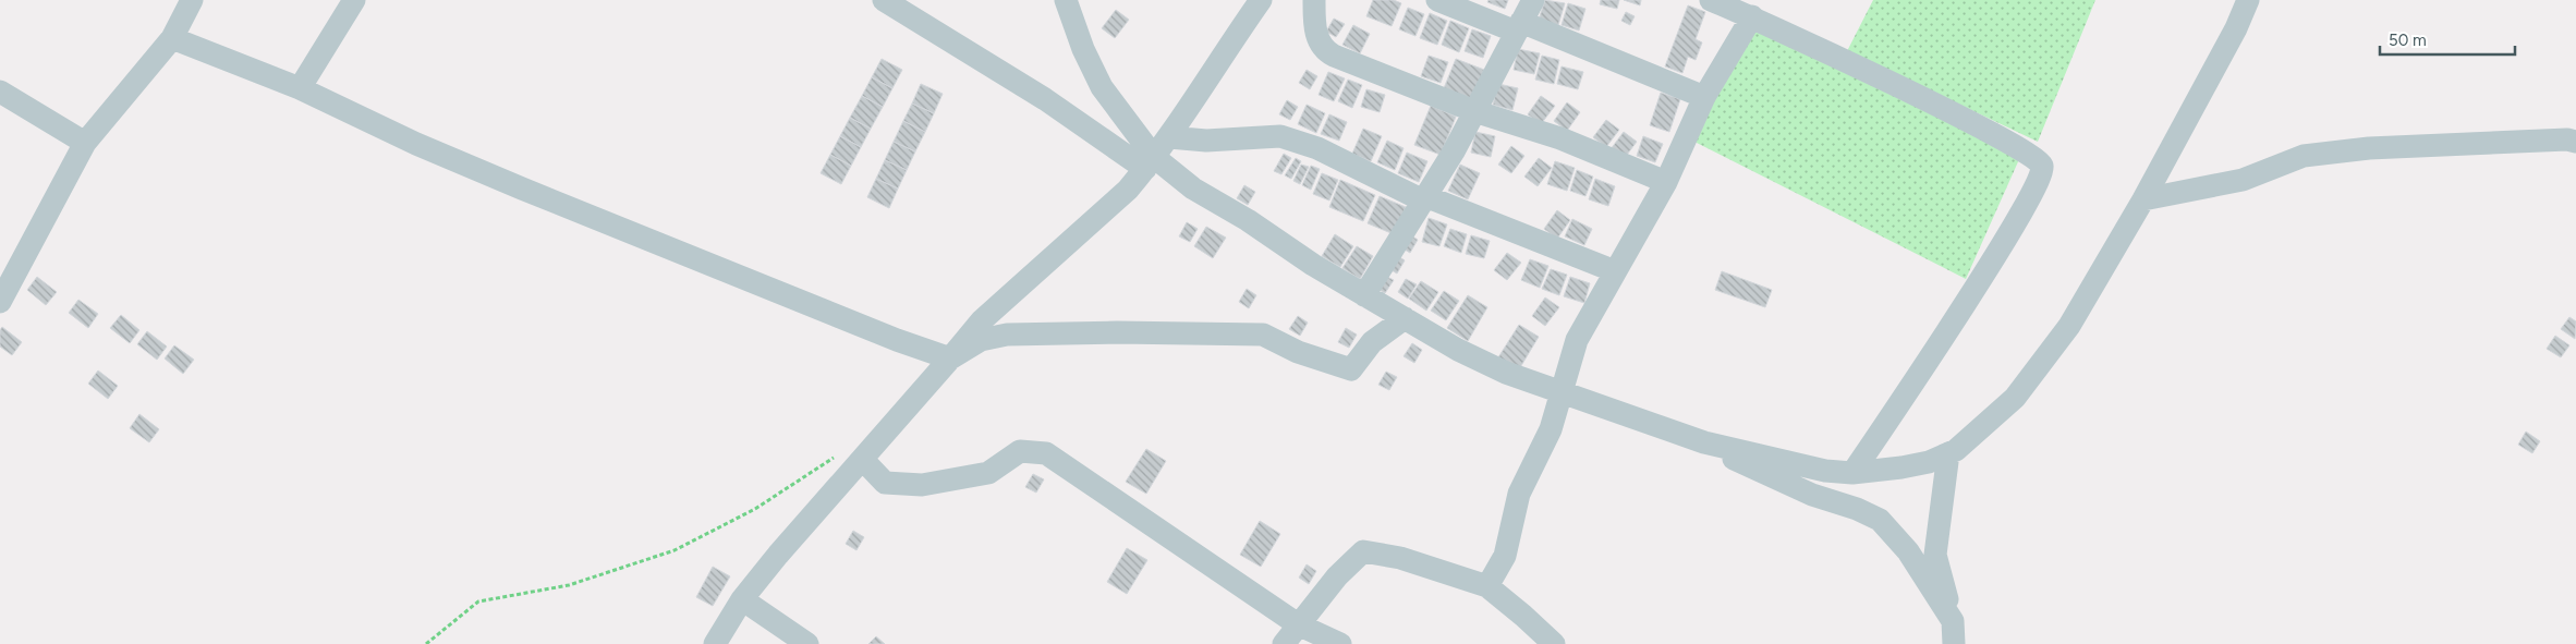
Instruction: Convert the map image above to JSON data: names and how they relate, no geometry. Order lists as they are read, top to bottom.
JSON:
{
  "scale_bar": "50 m"
}
